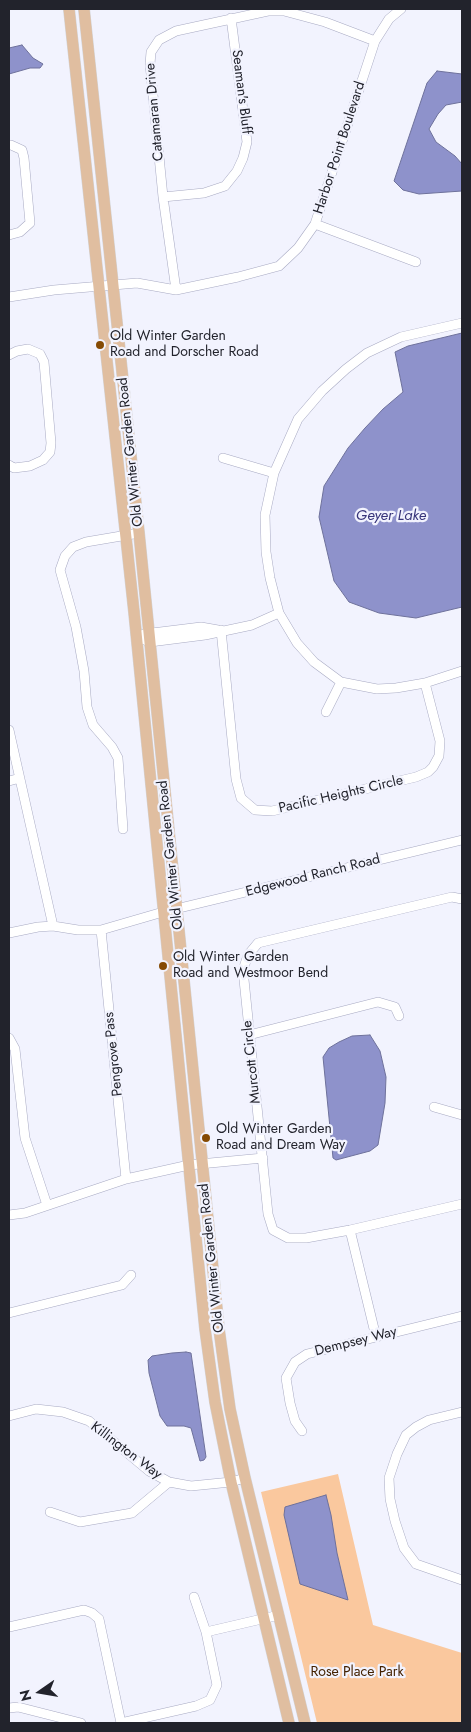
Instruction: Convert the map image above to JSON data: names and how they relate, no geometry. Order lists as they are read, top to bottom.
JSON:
{
  "streets": {
    "main road": ["Old Winter Garden Road"],
    "street": [
      "Seaman's Bluff",
      "Catamaran Drive",
      "Harbor Point Boulevard",
      "Pacific Heights Circle",
      "Edgewood Ranch Road",
      "Pengrove Pass",
      "Murcott Circle",
      "Dempsey Way",
      "Killington Way"
    ]
  },
  "crossings": [
    ["Seaman's Bluff", "Catamaran Drive"],
    ["Catamaran Drive", "Harbor Point Boulevard"],
    ["Harbor Point Boulevard", "Old Winter Garden Road"],
    ["Old Winter Garden Road", "Edgewood Ranch Road"],
    ["Old Winter Garden Road", "Killington Way"],
    ["Edgewood Ranch Road", "Pengrove Pass"]
  ],
  "water": ["Geyer Lake"],
  "parks": ["Rose Place Park"],
  "places": ["Old Winter Garden Road and Dorscher Road", "Old Winter Garden Road and Westmoor Bend", "Old Winter Garden Road and Dream Way"],
  "north": "left"
}
